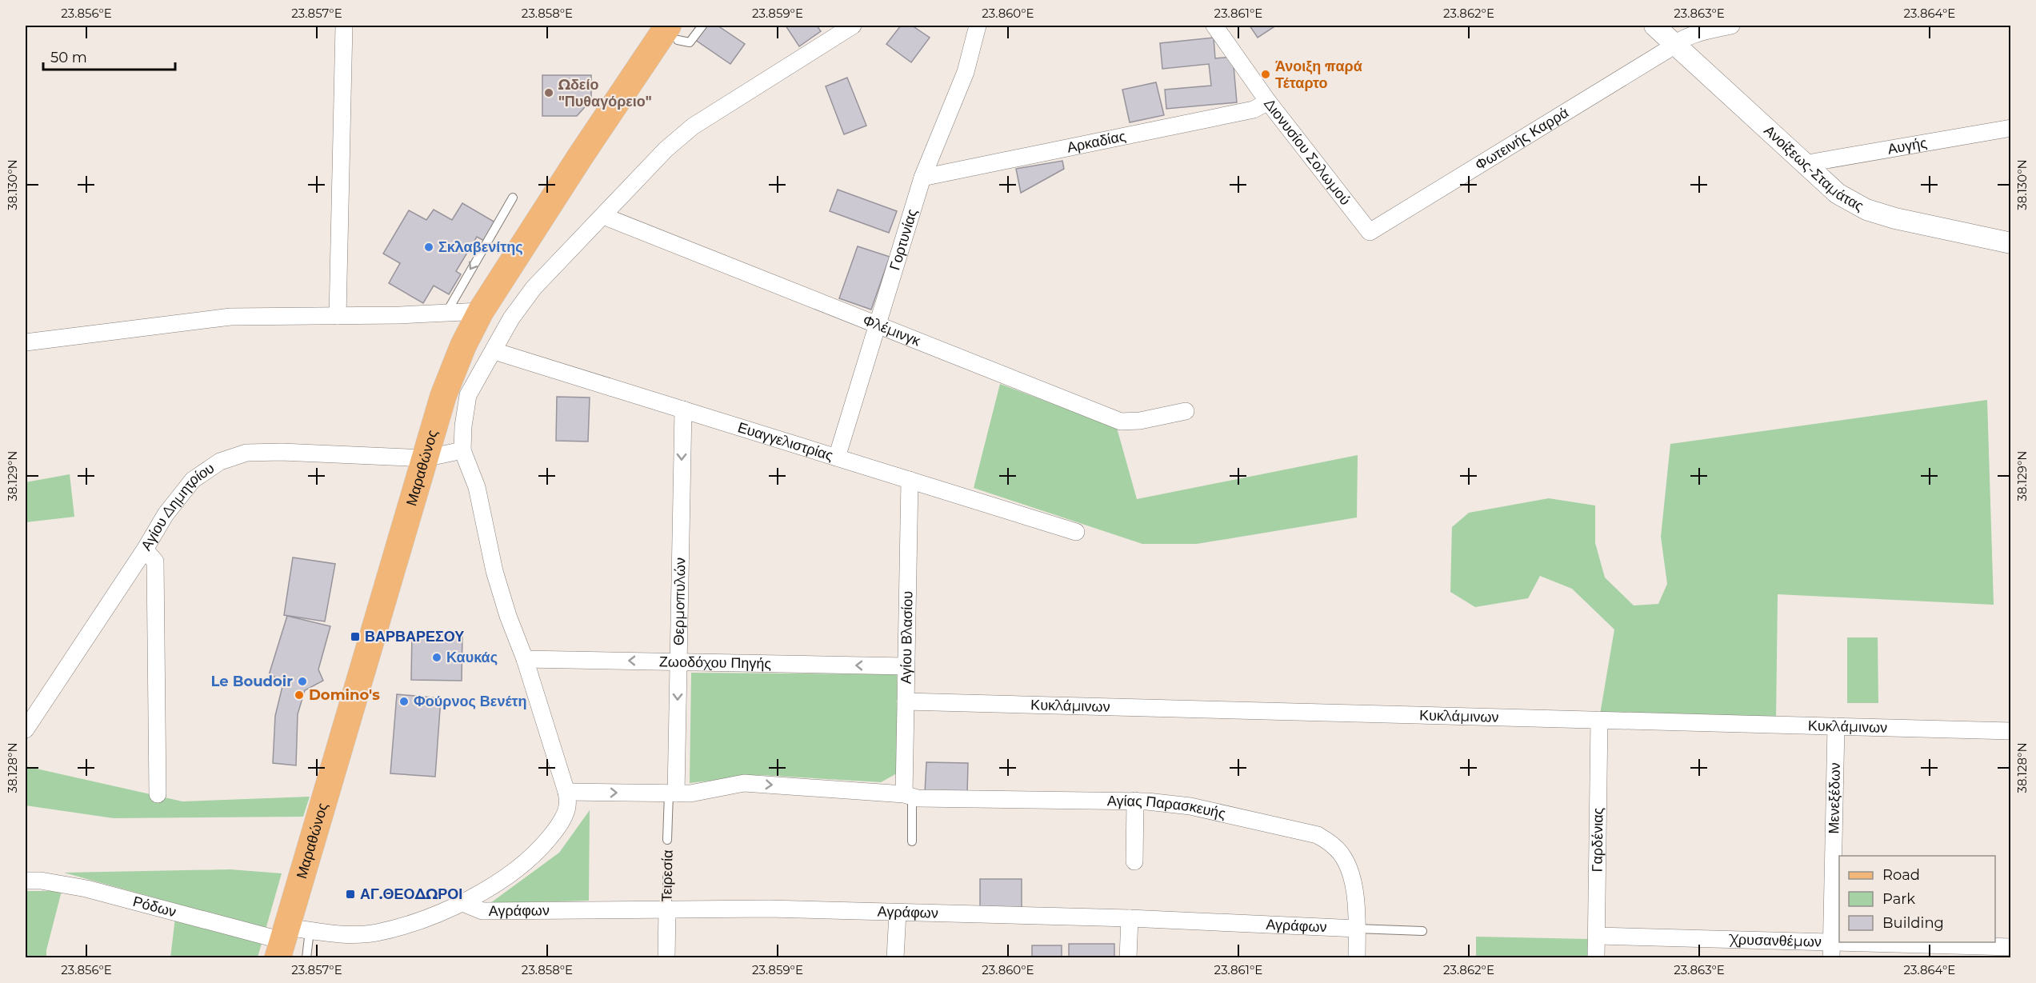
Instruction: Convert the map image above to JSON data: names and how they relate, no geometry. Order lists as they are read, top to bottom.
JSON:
{
  "streets": {
    "main road": ["Μαραθώνος"],
    "street": [
      "Φωτεινής Καρρά",
      "Αρκαδίας",
      "Αυγής",
      "Διονυσίου Σολωμού",
      "Ανοίξεως-Σταμάτας",
      "Γορτυνίας",
      "Φλέμινγκ",
      "Ευαγγελιστρίας",
      "Αγίου Δημητρίου",
      "Θερμοπυλών",
      "Αγίου Βλασίου",
      "Ζωοδόχου Πηγής",
      "Κυκλάμινων",
      "Μενεξέδων",
      "Αγίας Παρασκευής",
      "Γαρδένιας",
      "Τειρεσία",
      "Ρόδων",
      "Αγράφων",
      "Χρυσανθέμων"
    ]
  },
  "crossings": [
    ["Φωτεινής Καρρά", "Διονυσίου Σολωμού"],
    ["Φωτεινής Καρρά", "Ανοίξεως-Σταμάτας"],
    ["Αρκαδίας", "Διονυσίου Σολωμού"],
    ["Αρκαδίας", "Γορτυνίας"],
    ["Αυγής", "Ανοίξεως-Σταμάτας"],
    ["Γορτυνίας", "Φλέμινγκ"],
    ["Γορτυνίας", "Ευαγγελιστρίας"],
    ["Ευαγγελιστρίας", "Θερμοπυλών"],
    ["Ευαγγελιστρίας", "Αγίου Βλασίου"],
    ["Μαραθώνος", "Αγίου Δημητρίου"],
    ["Μαραθώνος", "Ρόδων"],
    ["Θερμοπυλών", "Ζωοδόχου Πηγής"],
    ["Θερμοπυλών", "Αγίας Παρασκευής"],
    ["Θερμοπυλών", "Τειρεσία"],
    ["Αγίου Βλασίου", "Ζωοδόχου Πηγής"],
    ["Αγίου Βλασίου", "Κυκλάμινων"],
    ["Αγίου Βλασίου", "Αγίας Παρασκευής"],
    ["Κυκλάμινων", "Μενεξέδων"],
    ["Κυκλάμινων", "Γαρδένιας"],
    ["Μενεξέδων", "Χρυσανθέμων"],
    ["Αγίας Παρασκευής", "Τειρεσία"],
    ["Αγίας Παρασκευής", "Ρόδων"],
    ["Αγίας Παρασκευής", "Αγράφων"],
    ["Γαρδένιας", "Χρυσανθέμων"],
    ["Τειρεσία", "Αγράφων"],
    ["Ρόδων", "Αγράφων"]
  ],
  "one_way": ["Ζωοδόχου Πηγής", "Αγίας Παρασκευής"],
  "places": {
    "other": [
      "Άνοιξη παρά Τέταρτο",
      "Ωδείο \"Πυθαγόρειο\"",
      "Σκλαβενίτης",
      "Καυκάς",
      "Le Boudoir",
      "Domino's",
      "Φούρνος Βενέτη"
    ],
    "transit": ["ΒΑΡΒΑΡΕΣΟΥ", "ΑΓ.ΘΕΟΔΩΡΟΙ"]
  },
  "legend": ["Road", "Park", "Building"],
  "scale_bar": "50 m",
  "coordinates": [
    "23.856°E",
    "23.857°E",
    "23.858°E",
    "23.859°E",
    "23.860°E",
    "23.861°E",
    "23.862°E",
    "23.863°E",
    "23.864°E",
    "38.130°N",
    "38.129°N",
    "38.128°N"
  ]
}
